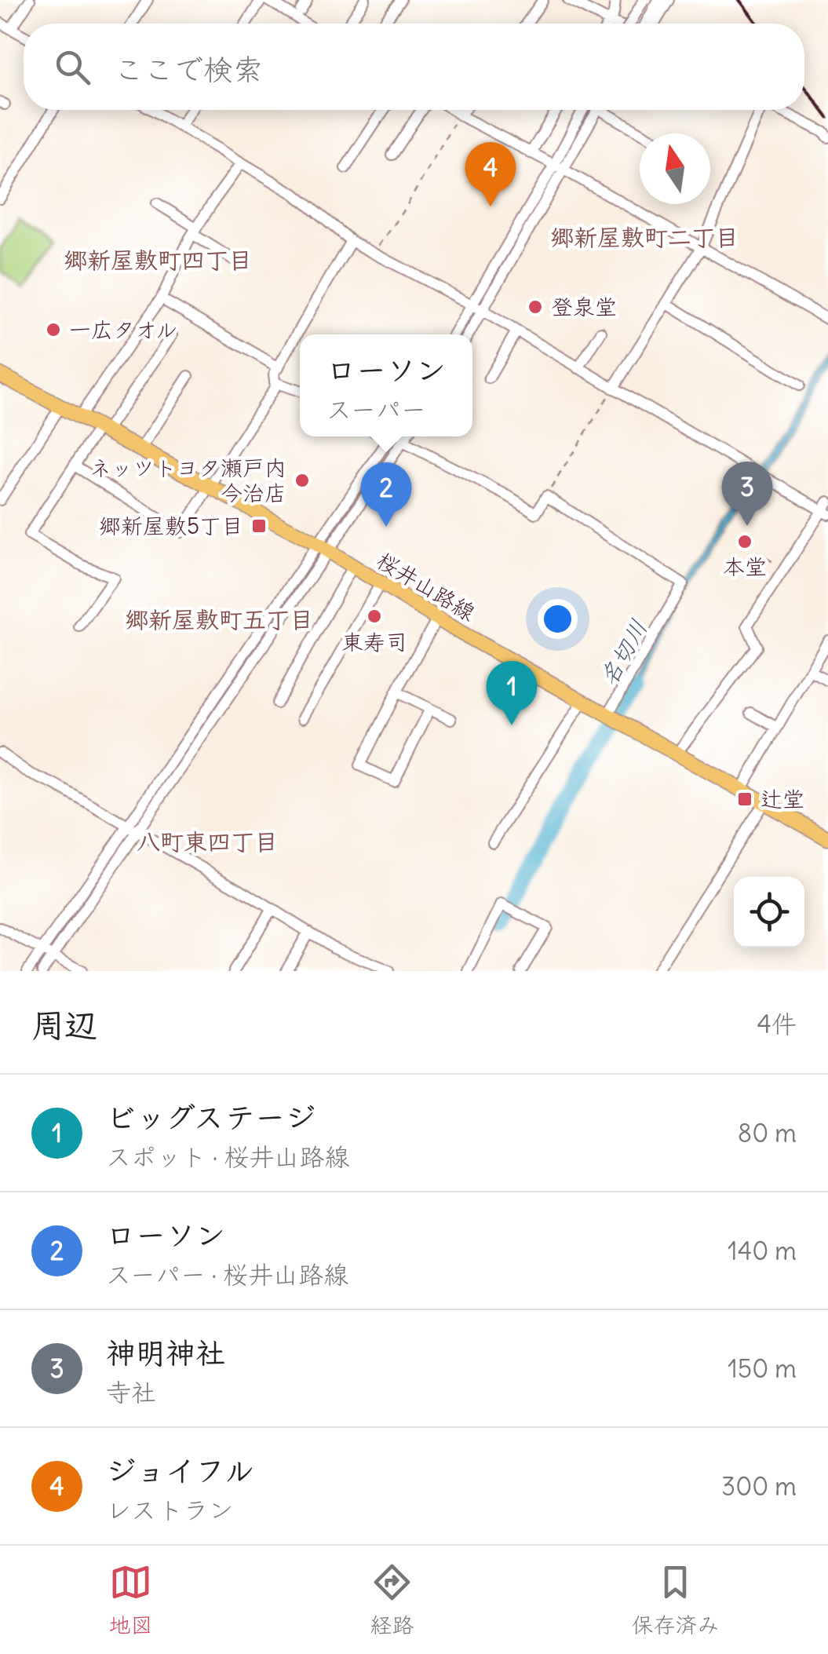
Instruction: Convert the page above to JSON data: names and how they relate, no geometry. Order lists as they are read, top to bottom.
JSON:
{
  "streets": {
    "main road": ["桜井山路線"]
  },
  "districts": [
    "郷新屋敷町二丁目",
    "郷新屋敷町四丁目",
    "郷新屋敷町五丁目",
    "八町東四丁目"
  ],
  "water": ["名切川"],
  "places": {
    "other": [
      "登泉堂",
      "一広タオル",
      "ネッツトヨタ瀬戸内 今治店",
      "本堂",
      "東寿司"
    ],
    "transit": ["郷新屋敷5丁目", "辻堂"]
  },
  "north": "top",
  "page": {
    "search": "ここで検索",
    "pins": [
      "4",
      "3",
      "2",
      "1"
    ],
    "popup": ["ローソン", "スーパー"],
    "heading": ["周辺", "4件"],
    "list": [
      {
        "mark": "1",
        "name": "ビッグステージ",
        "note": "スポット · 桜井山路線",
        "value": "80 m"
      },
      {
        "mark": "2",
        "name": "ローソン",
        "note": "スーパー · 桜井山路線",
        "value": "140 m"
      },
      {
        "mark": "3",
        "name": "神明神社",
        "note": "寺社",
        "value": "150 m"
      },
      {
        "mark": "4",
        "name": "ジョイフル",
        "note": "レストラン",
        "value": "300 m"
      }
    ],
    "nav": ["地図", "経路", "保存済み"]
  }
}
